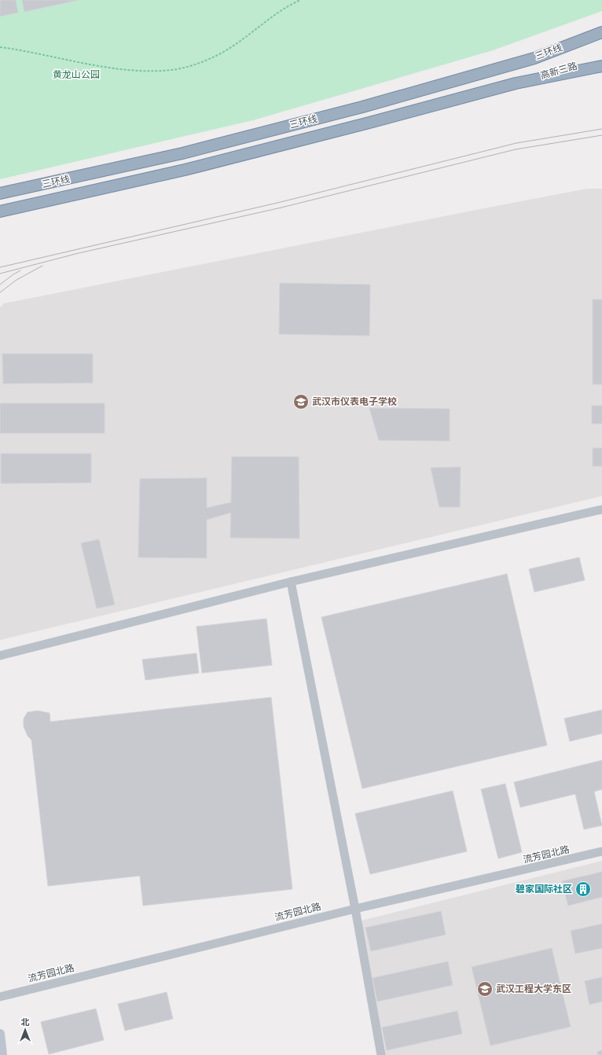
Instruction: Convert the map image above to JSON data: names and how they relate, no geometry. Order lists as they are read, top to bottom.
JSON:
{
  "streets": {
    "highway": ["三环线", "高新三路"],
    "street": ["流芳园北路"]
  },
  "crossings": [
    ["三环线", "高新三路"]
  ],
  "parks": ["黄龙山公园"],
  "places": {
    "school or university": ["武汉市仪表电子学校", "武汉工程大学东区"],
    "building": ["碧家国际社区"]
  },
  "north": "top"
}
